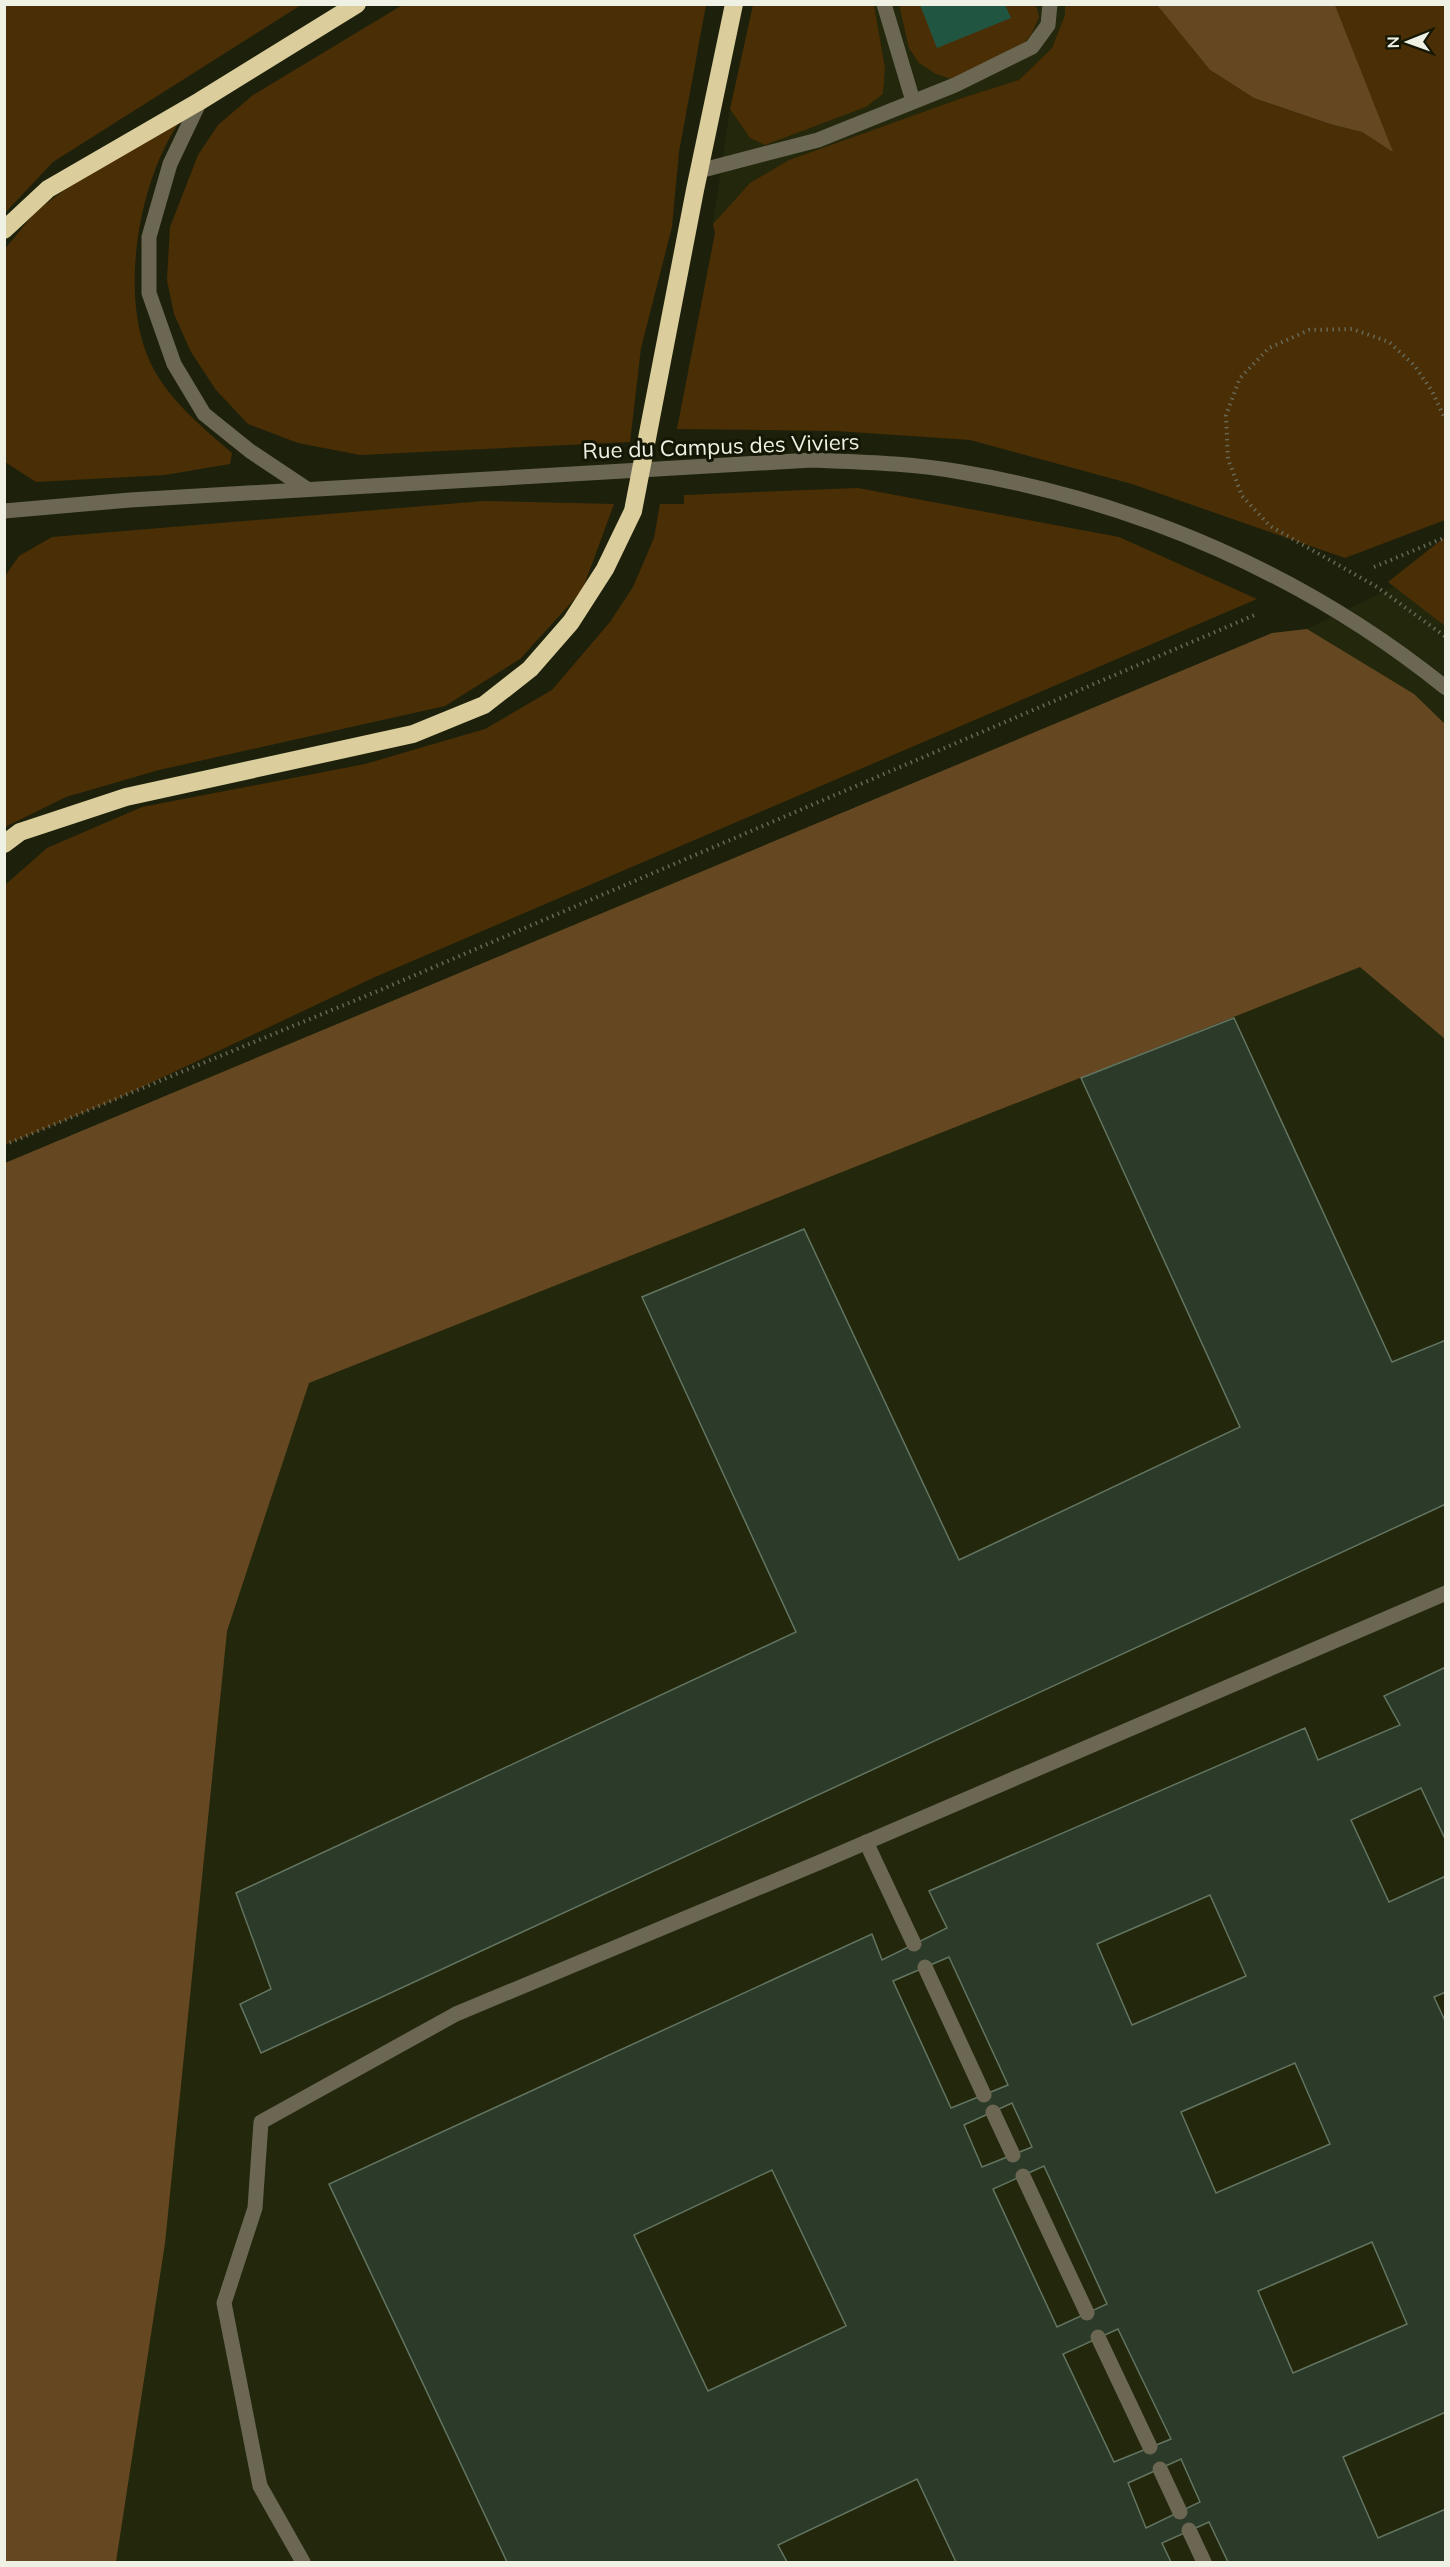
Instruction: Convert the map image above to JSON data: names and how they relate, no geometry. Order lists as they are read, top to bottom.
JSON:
{
  "streets": {
    "street": ["Rue du Campus des Viviers"]
  },
  "north": "left"
}
